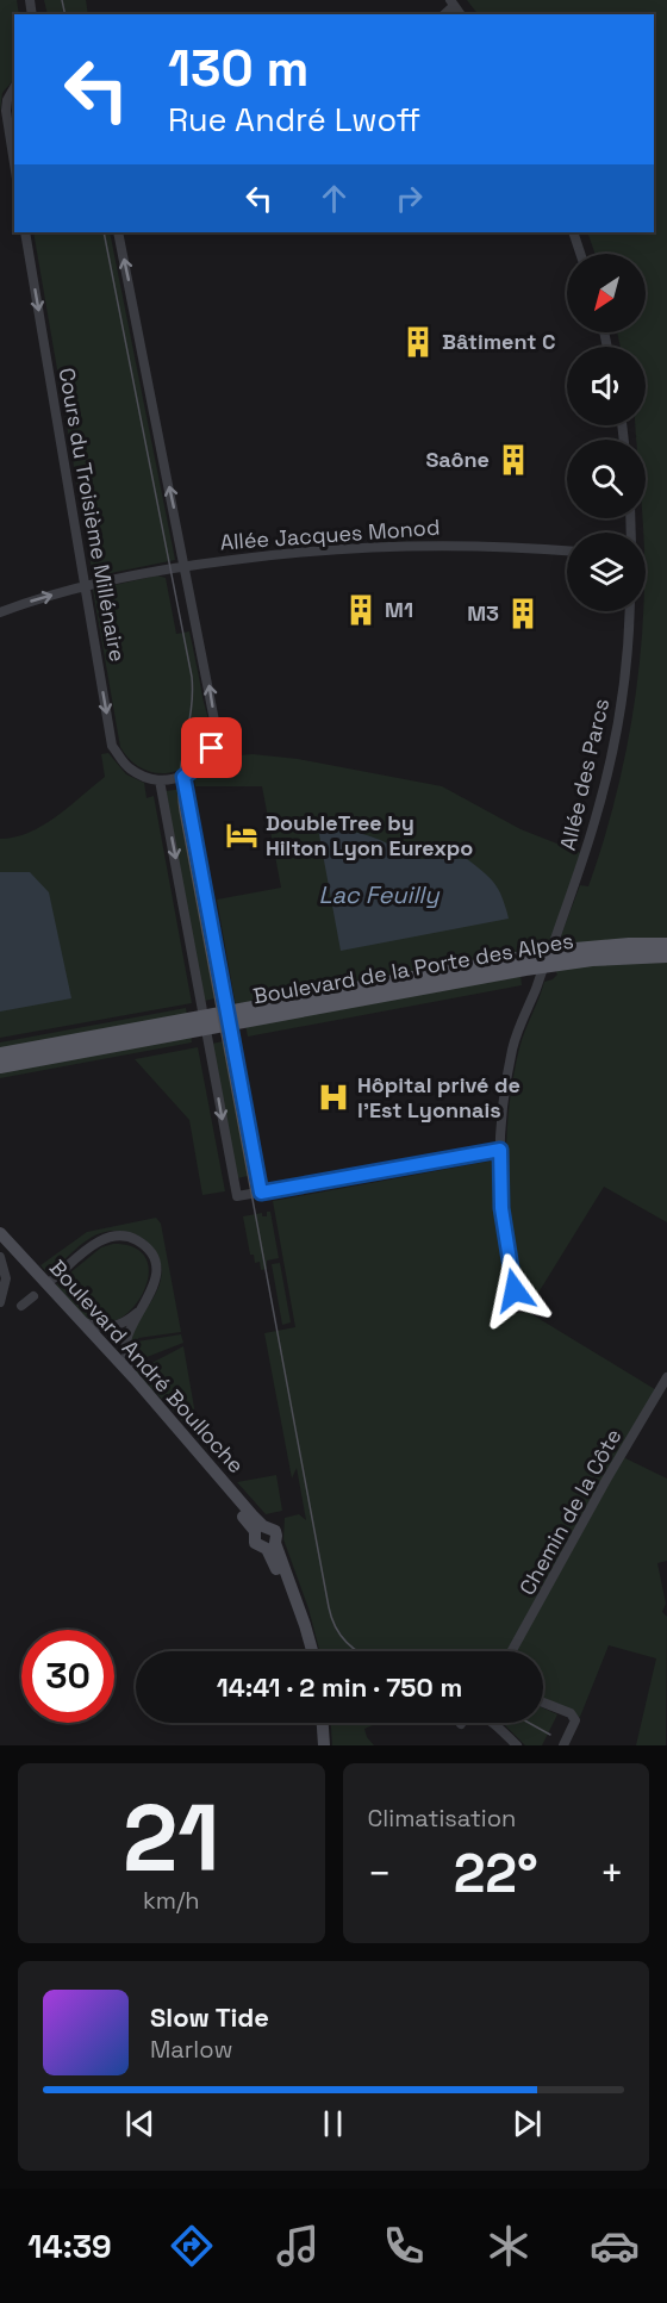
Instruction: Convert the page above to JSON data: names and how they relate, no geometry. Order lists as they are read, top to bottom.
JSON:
{
  "streets": {
    "main road": ["Boulevard de la Porte des Alpes", "Boulevard André Boulloche"],
    "street": [
      "Cours du Troisième Millénaire",
      "Allée Jacques Monod",
      "Allée des Parcs",
      "Chemin de la Côte"
    ]
  },
  "crossings": [
    ["Cours du Troisième Millénaire", "Allée Jacques Monod"],
    ["Allée des Parcs", "Boulevard de la Porte des Alpes"]
  ],
  "one_way": ["Cours du Troisième Millénaire"],
  "water": ["Lac Feuilly"],
  "places": {
    "building": [
      "Bâtiment C",
      "Saône",
      "M1",
      "M3"
    ],
    "hotel": ["DoubleTree by Hilton Lyon Eurexpo"],
    "hospital": ["Hôpital privé de l'Est Lyonnais"]
  },
  "north": "bottom left",
  "page": {
    "turn": ["130 m", "Rue André Lwoff"],
    "limit": "30",
    "trip": "14:41 · 2 min · 750 m",
    "tile": [
      ["21", "km/h"],
      "Climatisation"
    ],
    "heat": ["−", "22°", "+"],
    "song": ["Slow Tide", "Marlow"],
    "tabs": "14:39"
  }
}
